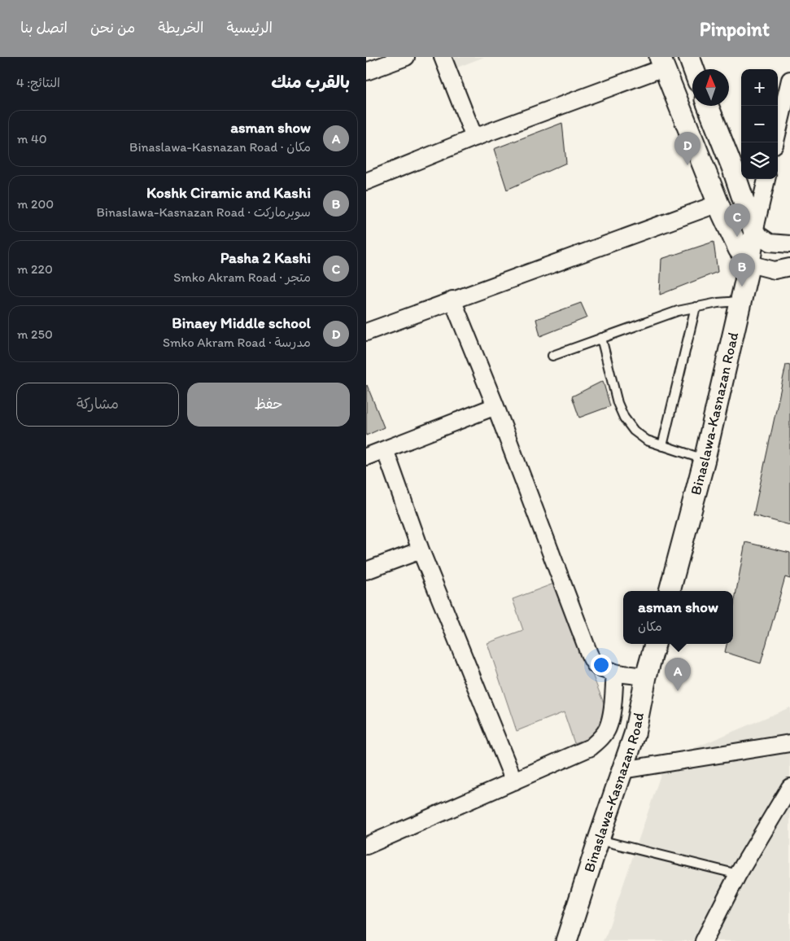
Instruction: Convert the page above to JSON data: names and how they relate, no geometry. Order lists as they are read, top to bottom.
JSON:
{
  "streets": {
    "street": ["Binaslawa-Kasnazan Road"]
  },
  "north": "top",
  "page": {
    "header": "Pinpoint",
    "nav": [
      "الرئيسية",
      "الخريطة",
      "من نحن",
      "اتصل بنا"
    ],
    "heading": ["بالقرب منك", "النتائج: 4"],
    "map_buttons": ["+", "−"],
    "list": [
      {
        "mark": "A",
        "name": "asman show",
        "note": "مكان · Binaslawa-Kasnazan Road",
        "value": "40 m"
      },
      {
        "mark": "B",
        "name": "Koshk Ciramic and Kashi",
        "note": "سوبرماركت · Binaslawa-Kasnazan Road",
        "value": "200 m"
      },
      {
        "mark": "C",
        "name": "Pasha 2 Kashi",
        "note": "متجر · Smko Akram Road",
        "value": "220 m"
      },
      {
        "mark": "D",
        "name": "Binaey Middle school",
        "note": "مدرسة · Smko Akram Road",
        "value": "250 m"
      }
    ],
    "pins": [
      "D",
      "C",
      "B",
      "A"
    ],
    "buttons": ["حفظ", "مشاركة"],
    "popup": ["asman show", "مكان"]
  }
}
